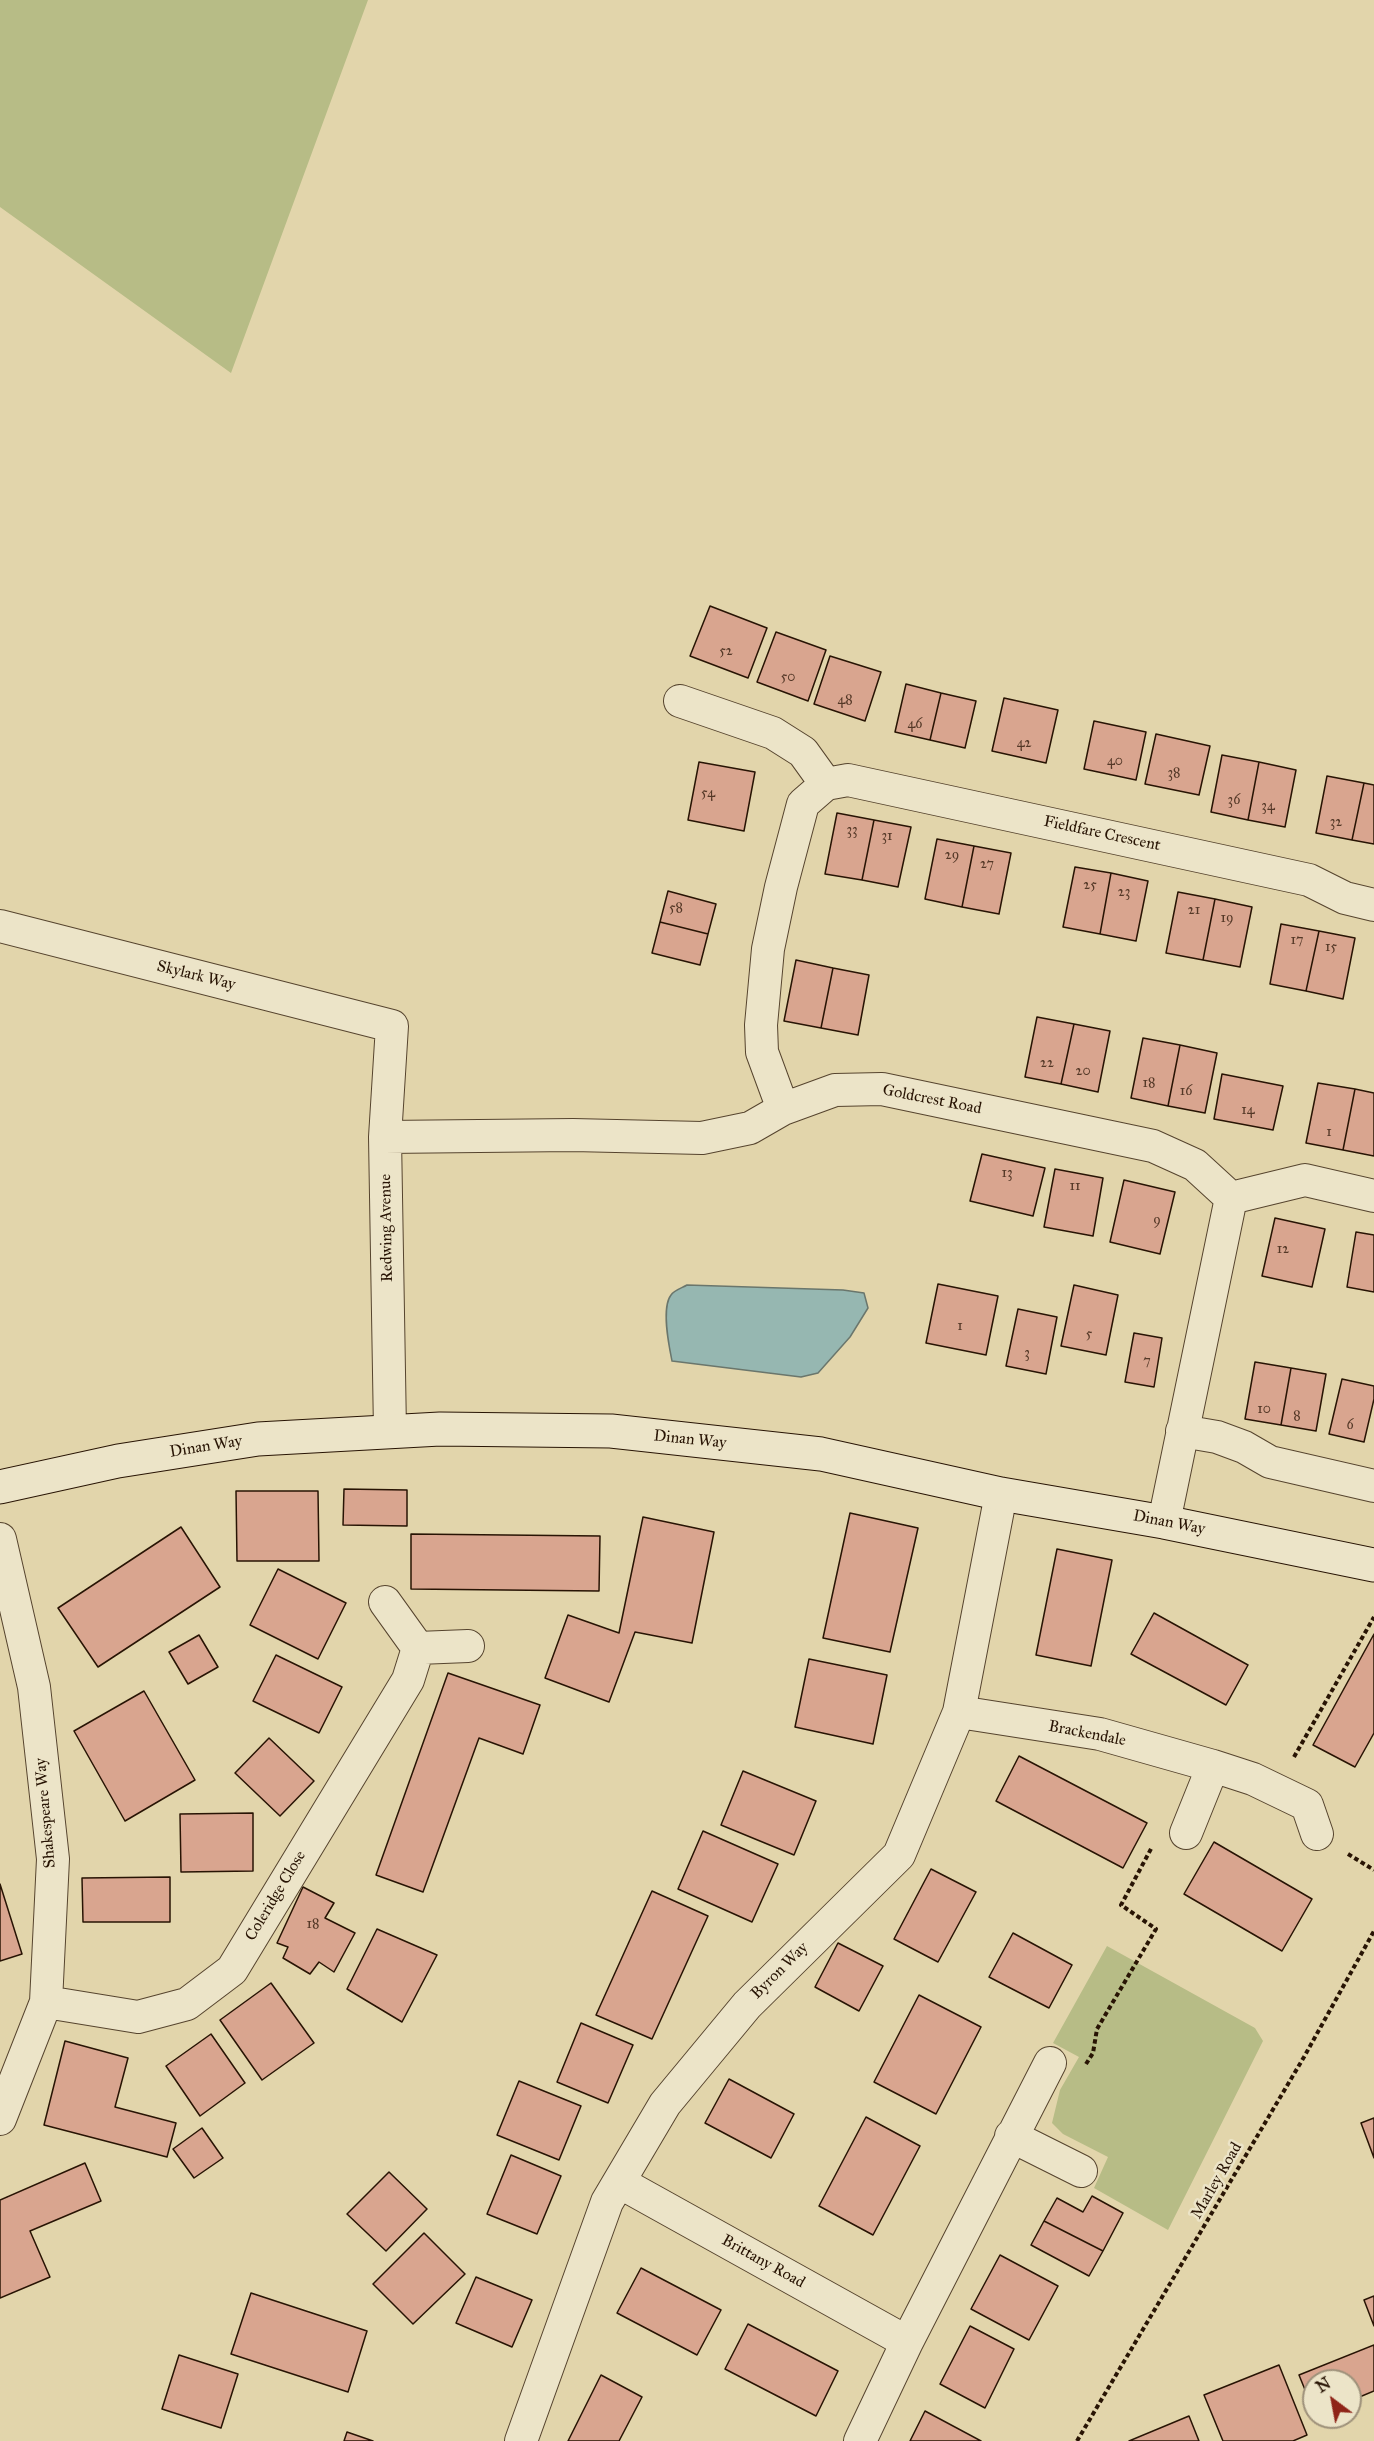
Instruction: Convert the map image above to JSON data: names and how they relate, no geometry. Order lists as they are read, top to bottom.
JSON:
{
  "streets": {
    "street": [
      "Fieldfare Crescent",
      "Skylark Way",
      "Goldcrest Road",
      "Redwing Avenue",
      "Dinan Way",
      "Brackendale",
      "Shakespeare Way",
      "Coleridge Close",
      "Byron Way",
      "Brittany Road"
    ],
    "path": ["Marley Road"]
  },
  "crossings": [
    ["Skylark Way", "Redwing Avenue"],
    ["Goldcrest Road", "Redwing Avenue"],
    ["Redwing Avenue", "Dinan Way"],
    ["Dinan Way", "Byron Way"],
    ["Brackendale", "Byron Way"],
    ["Shakespeare Way", "Coleridge Close"],
    ["Byron Way", "Brittany Road"]
  ],
  "house_numbers": [
    "52",
    "50",
    "48",
    "46",
    "42",
    "40",
    "38",
    "54",
    "36",
    "34",
    "32",
    "33",
    "31",
    "29",
    "27",
    "25",
    "23",
    "58",
    "21",
    "19",
    "17",
    "15",
    "22",
    "20",
    "18",
    "16",
    "14",
    "1",
    "13",
    "11",
    "9",
    "12",
    "1",
    "5",
    "3",
    "7",
    "10",
    "8",
    "6",
    "18"
  ],
  "north": "top left"
}
